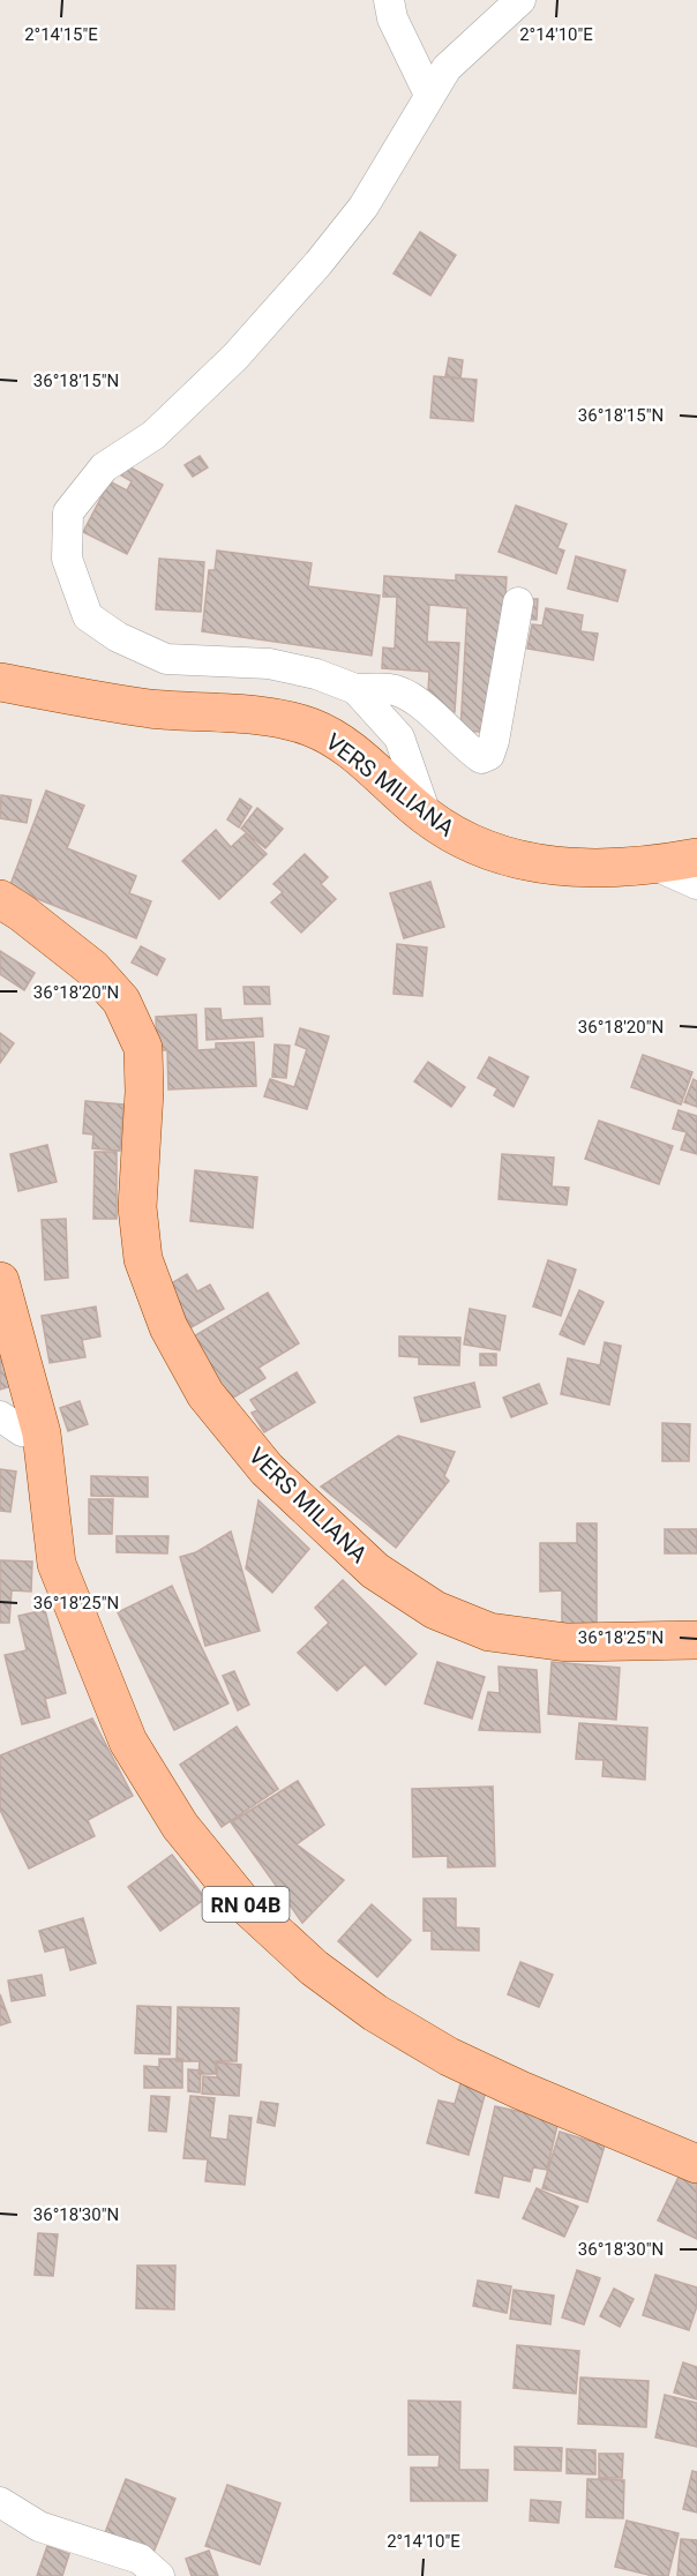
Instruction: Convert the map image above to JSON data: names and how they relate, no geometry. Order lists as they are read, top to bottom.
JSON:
{
  "streets": {
    "main road": ["VERS MILIANA", "RN 04B"]
  },
  "coordinates": [
    "2°14'15\"E",
    "2°14'10\"E",
    "36°18'15\"N",
    "36°18'20\"N",
    "36°18'25\"N",
    "36°18'30\"N"
  ]
}
